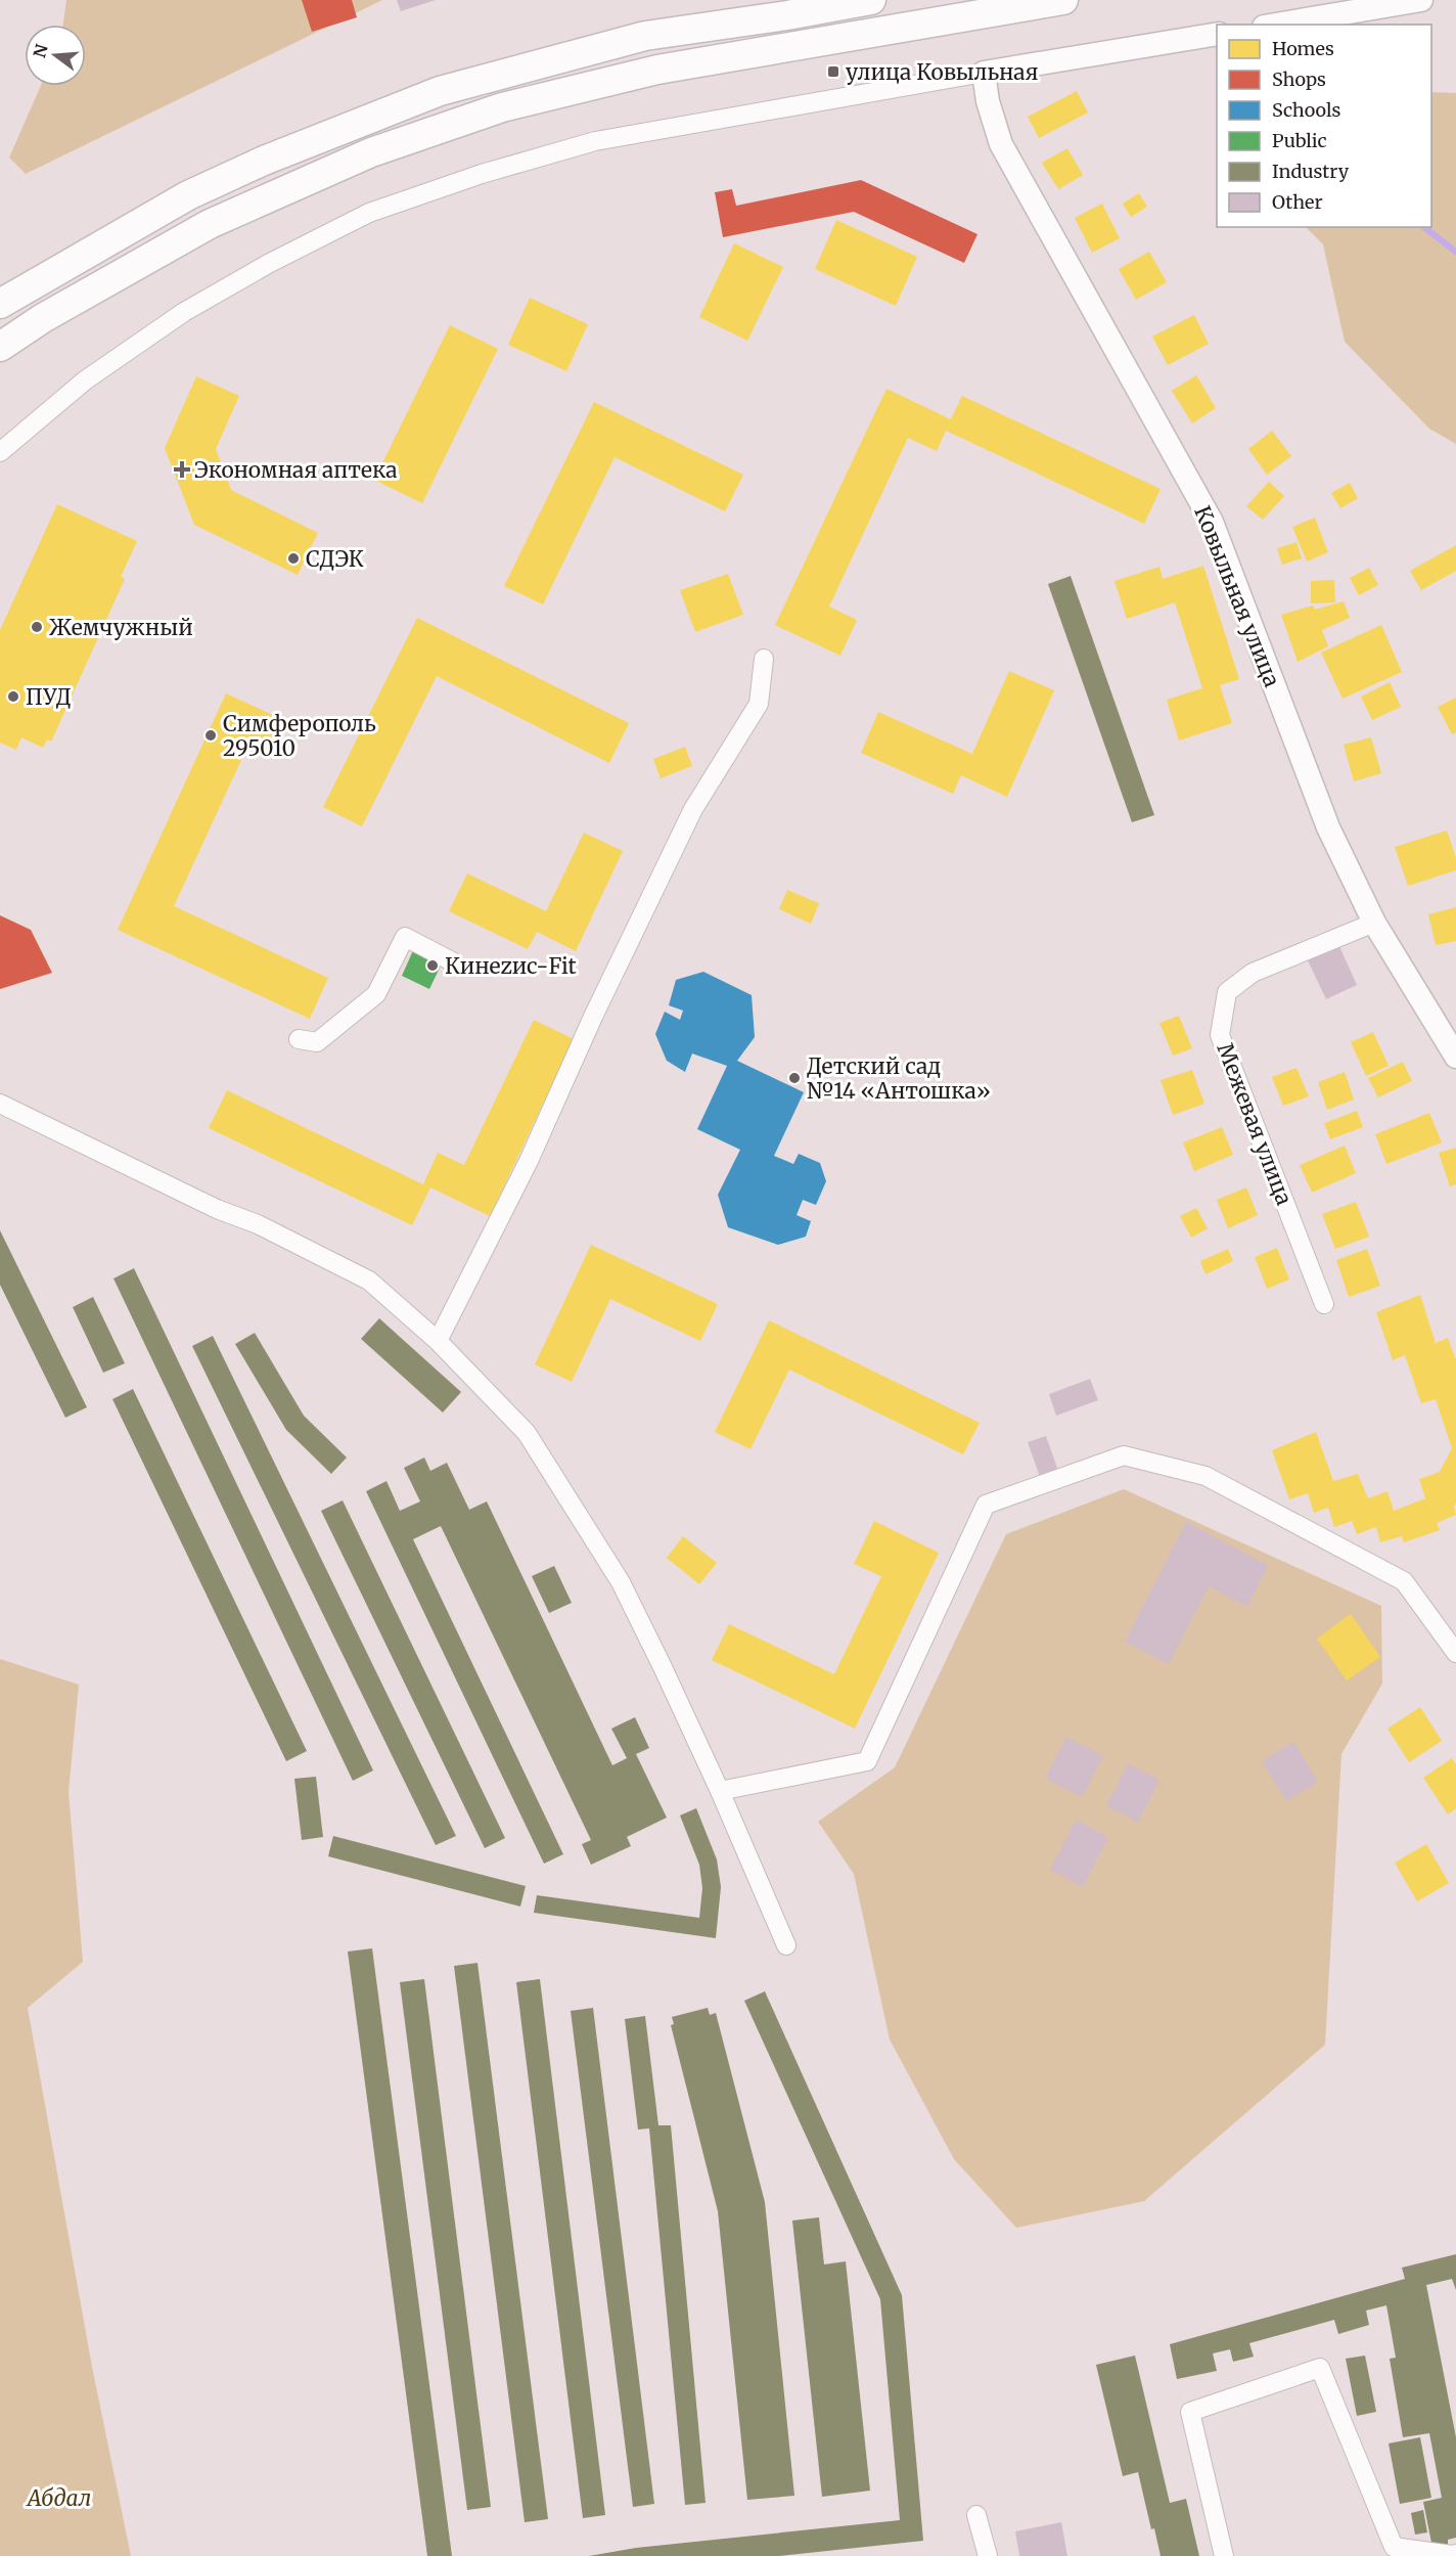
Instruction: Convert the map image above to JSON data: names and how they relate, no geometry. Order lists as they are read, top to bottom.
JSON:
{
  "streets": {
    "street": ["Ковыльная улица", "Межевая улица"]
  },
  "crossings": [
    ["Ковыльная улица", "Межевая улица"]
  ],
  "parks": ["Абдал"],
  "places": {
    "transit": ["улица Ковыльная"],
    "health": ["Экономная аптека"],
    "other": [
      "СДЭК",
      "Жемчужный",
      "ПУД",
      "Симферополь 295010",
      "Кинеzис-Fit",
      "Детский сад №14 «Антошка»"
    ]
  },
  "legend": [
    "Homes",
    "Shops",
    "Schools",
    "Public",
    "Industry",
    "Other"
  ],
  "north": "left"
}
